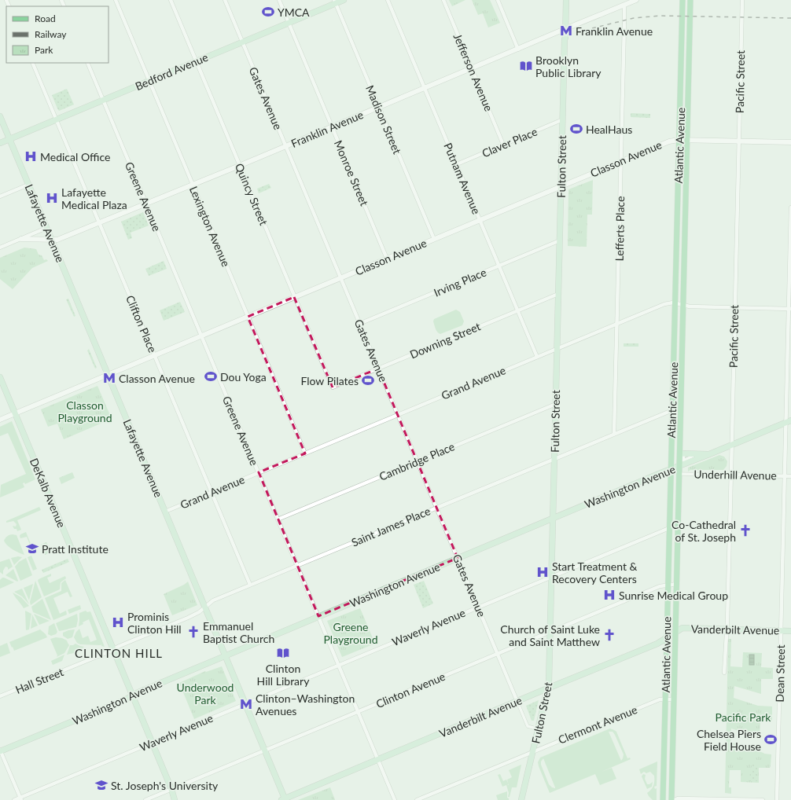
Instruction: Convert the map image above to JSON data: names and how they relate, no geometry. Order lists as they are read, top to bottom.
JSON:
{
  "streets": {
    "main road": [
      "Bedford Avenue",
      "Atlantic Avenue",
      "Fulton Street",
      "Lafayette Avenue",
      "Washington Avenue",
      "DeKalb Avenue",
      "Vanderbilt Avenue"
    ],
    "street": [
      "Jefferson Avenue",
      "Pacific Street",
      "Gates Avenue",
      "Madison Street",
      "Franklin Avenue",
      "Claver Place",
      "Classon Avenue",
      "Monroe Street",
      "Putnam Avenue",
      "Quincy Street",
      "Greene Avenue",
      "Lexington Avenue",
      "Lefferts Place",
      "Irving Place",
      "Clifton Place",
      "Downing Street",
      "Grand Avenue",
      "Cambridge Place",
      "Underhill Avenue",
      "Saint James Place",
      "Waverly Avenue",
      "Dean Street",
      "Hall Street",
      "Clinton Avenue",
      "Clermont Avenue"
    ]
  },
  "crossings": [
    ["Bedford Avenue", "Gates Avenue"],
    ["Bedford Avenue", "Madison Street"],
    ["Bedford Avenue", "Monroe Street"],
    ["Bedford Avenue", "Quincy Street"],
    ["Bedford Avenue", "Greene Avenue"],
    ["Bedford Avenue", "Lafayette Avenue"],
    ["Bedford Avenue", "Lexington Avenue"],
    ["Bedford Avenue", "Clifton Place"],
    ["Jefferson Avenue", "Franklin Avenue"],
    ["Jefferson Avenue", "Claver Place"],
    ["Pacific Street", "Classon Avenue"],
    ["Pacific Street", "Grand Avenue"],
    ["Pacific Street", "Underhill Avenue"],
    ["Pacific Street", "Washington Avenue"],
    ["Pacific Street", "Vanderbilt Avenue"],
    ["Gates Avenue", "Franklin Avenue"],
    ["Gates Avenue", "Classon Avenue"],
    ["Gates Avenue", "Irving Place"],
    ["Gates Avenue", "Downing Street"],
    ["Gates Avenue", "Grand Avenue"],
    ["Gates Avenue", "Cambridge Place"],
    ["Gates Avenue", "Washington Avenue"],
    ["Gates Avenue", "Saint James Place"],
    ["Gates Avenue", "Waverly Avenue"],
    ["Gates Avenue", "Vanderbilt Avenue"],
    ["Gates Avenue", "Clinton Avenue"],
    ["Madison Street", "Franklin Avenue"],
    ["Madison Street", "Classon Avenue"],
    ["Franklin Avenue", "Fulton Street"],
    ["Franklin Avenue", "Monroe Street"],
    ["Franklin Avenue", "Putnam Avenue"],
    ["Franklin Avenue", "Quincy Street"],
    ["Franklin Avenue", "Greene Avenue"],
    ["Franklin Avenue", "Lafayette Avenue"],
    ["Franklin Avenue", "Lexington Avenue"],
    ["Franklin Avenue", "Lefferts Place"],
    ["Franklin Avenue", "Clifton Place"],
    ["Claver Place", "Fulton Street"],
    ["Claver Place", "Putnam Avenue"],
    ["Atlantic Avenue", "Classon Avenue"],
    ["Atlantic Avenue", "Grand Avenue"],
    ["Atlantic Avenue", "Underhill Avenue"],
    ["Atlantic Avenue", "Washington Avenue"],
    ["Atlantic Avenue", "Saint James Place"],
    ["Atlantic Avenue", "Waverly Avenue"],
    ["Atlantic Avenue", "Vanderbilt Avenue"],
    ["Atlantic Avenue", "Clinton Avenue"],
    ["Atlantic Avenue", "Clermont Avenue"],
    ["Classon Avenue", "Fulton Street"],
    ["Classon Avenue", "Monroe Street"],
    ["Classon Avenue", "Putnam Avenue"],
    ["Classon Avenue", "Quincy Street"],
    ["Classon Avenue", "Greene Avenue"],
    ["Classon Avenue", "Lafayette Avenue"],
    ["Classon Avenue", "Lexington Avenue"],
    ["Classon Avenue", "Lefferts Place"],
    ["Classon Avenue", "Clifton Place"],
    ["Classon Avenue", "DeKalb Avenue"],
    ["Fulton Street", "Irving Place"],
    ["Fulton Street", "Downing Street"],
    ["Fulton Street", "Grand Avenue"],
    ["Fulton Street", "Cambridge Place"],
    ["Fulton Street", "Washington Avenue"],
    ["Fulton Street", "Saint James Place"],
    ["Fulton Street", "Waverly Avenue"],
    ["Fulton Street", "Vanderbilt Avenue"],
    ["Fulton Street", "Clinton Avenue"],
    ["Fulton Street", "Clermont Avenue"],
    ["Putnam Avenue", "Irving Place"],
    ["Putnam Avenue", "Downing Street"],
    ["Putnam Avenue", "Grand Avenue"],
    ["Quincy Street", "Downing Street"],
    ["Greene Avenue", "Grand Avenue"],
    ["Greene Avenue", "Cambridge Place"],
    ["Greene Avenue", "Washington Avenue"],
    ["Greene Avenue", "Saint James Place"],
    ["Greene Avenue", "Waverly Avenue"],
    ["Greene Avenue", "Vanderbilt Avenue"],
    ["Greene Avenue", "Clinton Avenue"],
    ["Lafayette Avenue", "Grand Avenue"],
    ["Lafayette Avenue", "Washington Avenue"],
    ["Lafayette Avenue", "Saint James Place"],
    ["Lafayette Avenue", "Waverly Avenue"],
    ["Lafayette Avenue", "Vanderbilt Avenue"],
    ["Lafayette Avenue", "Clinton Avenue"],
    ["Lexington Avenue", "Grand Avenue"],
    ["Lefferts Place", "Grand Avenue"],
    ["Lefferts Place", "Saint James Place"],
    ["Clifton Place", "Grand Avenue"],
    ["Clifton Place", "Saint James Place"],
    ["Grand Avenue", "Dean Street"],
    ["Underhill Avenue", "Dean Street"],
    ["Washington Avenue", "DeKalb Avenue"],
    ["Washington Avenue", "Dean Street"],
    ["DeKalb Avenue", "Saint James Place"],
    ["DeKalb Avenue", "Waverly Avenue"],
    ["DeKalb Avenue", "Hall Street"],
    ["DeKalb Avenue", "Clinton Avenue"],
    ["Saint James Place", "Hall Street"],
    ["Vanderbilt Avenue", "Dean Street"]
  ],
  "districts": ["CLINTON HILL"],
  "parks": [
    "Classon Playground",
    "Greene Playground",
    "Underwood Park",
    "Pacific Park"
  ],
  "places": {
    "sports": [
      "YMCA",
      "HealHaus",
      "Dou Yoga",
      "Flow Pilates",
      "Chelsea Piers Field House"
    ],
    "metro station": ["Franklin Avenue", "Classon Avenue", "Clinton–Washington Avenues"],
    "library": ["Brooklyn Public Library", "Clinton Hill Library"],
    "hospital": [
      "Medical Office",
      "Lafayette Medical Plaza",
      "Start Treatment & Recovery Centers",
      "Sunrise Medical Group",
      "Prominis Clinton Hill"
    ],
    "church": ["Co-Cathedral of St. Joseph", "Emmanuel Baptist Church", "Church of Saint Luke and Saint Matthew"],
    "school or university": ["Pratt Institute", "St. Joseph's University"]
  },
  "legend": ["Road", "Railway", "Park"]
}
